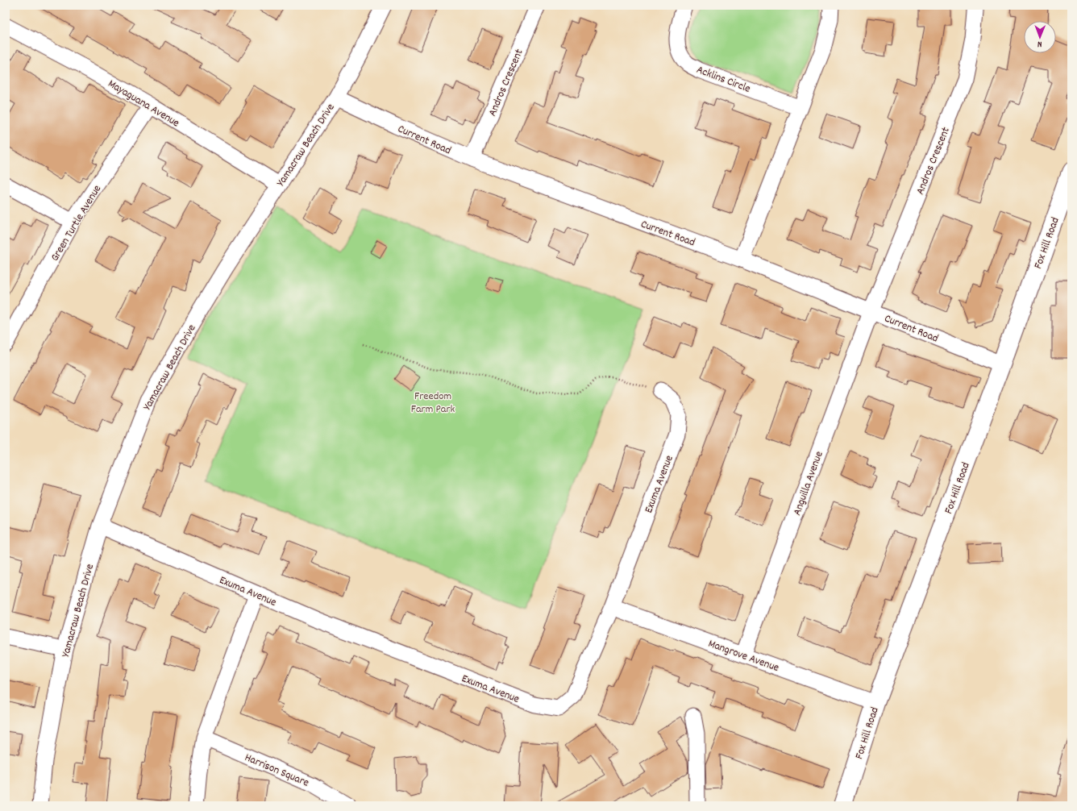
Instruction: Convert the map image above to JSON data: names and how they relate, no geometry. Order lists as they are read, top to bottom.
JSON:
{
  "streets": {
    "main road": ["Fox Hill Road"],
    "street": [
      "Acklins Circle",
      "Andros Crescent",
      "Mayaguana Avenue",
      "Current Road",
      "Yamacraw Beach Drive",
      "Green Turtle Avenue",
      "Anguilla Avenue",
      "Exuma Avenue",
      "Mangrove Avenue",
      "Harrison Square"
    ]
  },
  "crossings": [
    ["Andros Crescent", "Current Road"],
    ["Andros Crescent", "Anguilla Avenue"],
    ["Mayaguana Avenue", "Yamacraw Beach Drive"],
    ["Mayaguana Avenue", "Green Turtle Avenue"],
    ["Current Road", "Yamacraw Beach Drive"],
    ["Current Road", "Fox Hill Road"],
    ["Current Road", "Anguilla Avenue"],
    ["Yamacraw Beach Drive", "Exuma Avenue"],
    ["Fox Hill Road", "Mangrove Avenue"],
    ["Anguilla Avenue", "Mangrove Avenue"],
    ["Exuma Avenue", "Mangrove Avenue"]
  ],
  "parks": ["Freedom Farm Park"],
  "north": "bottom"
}
